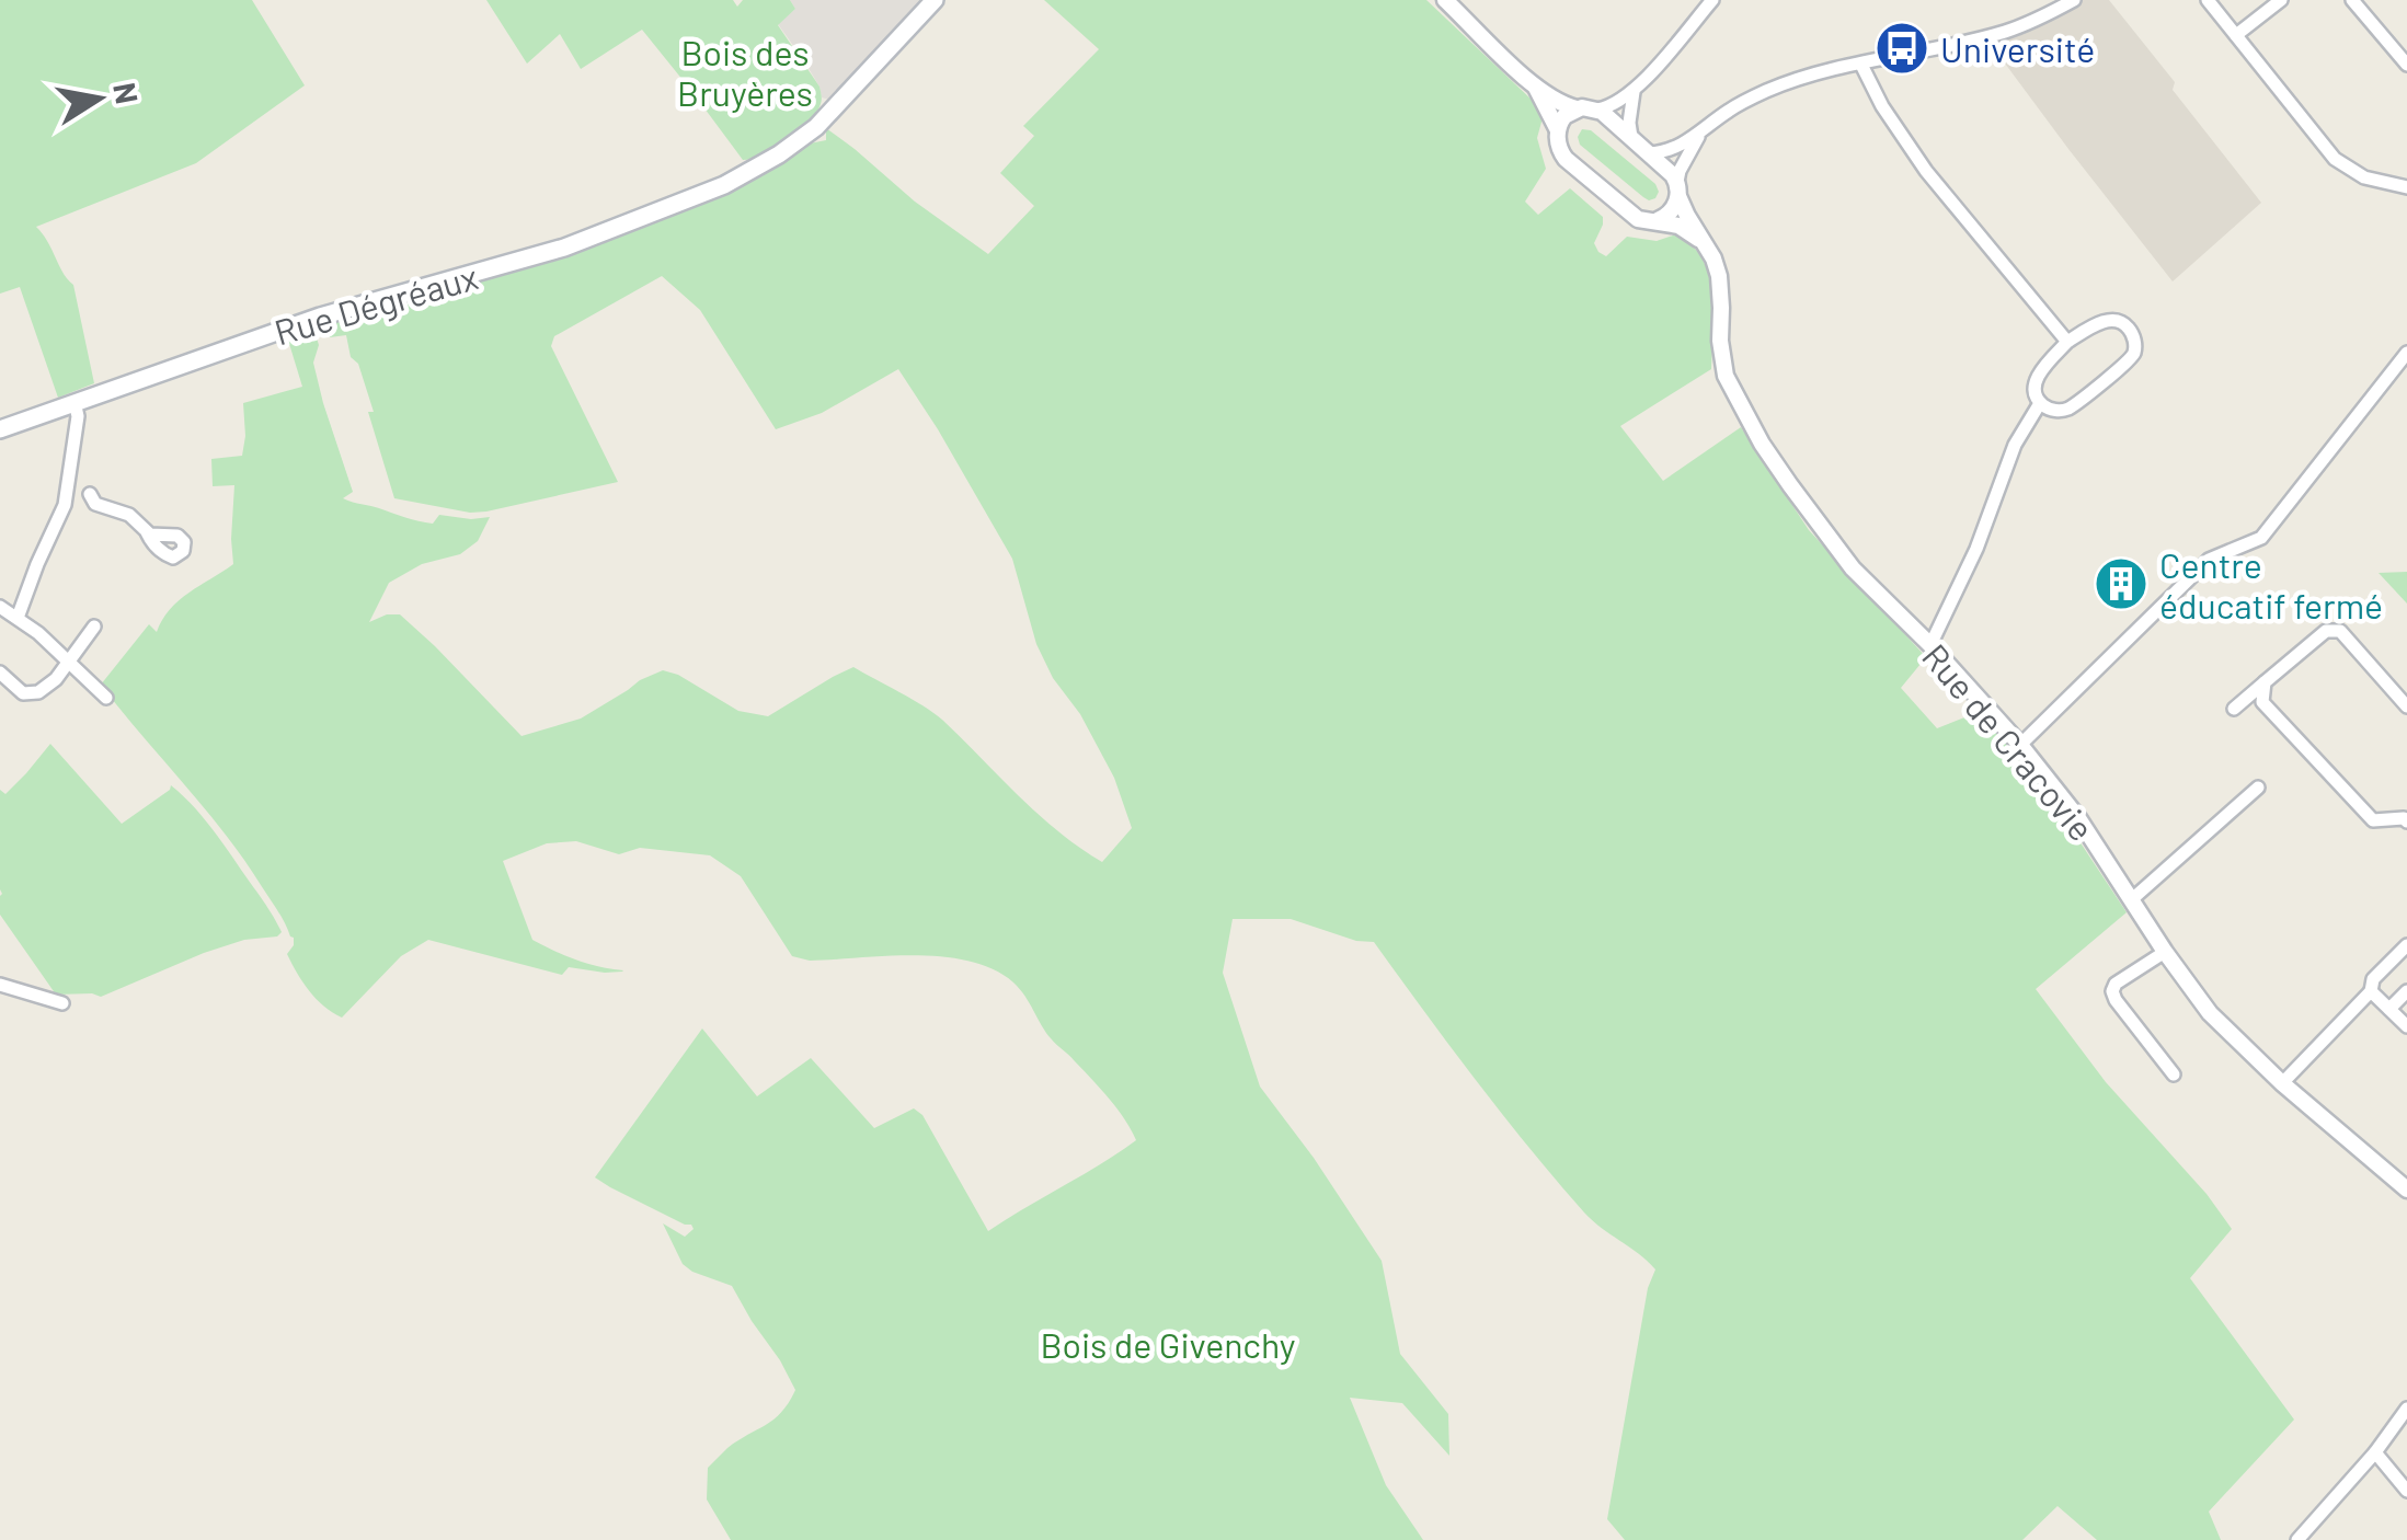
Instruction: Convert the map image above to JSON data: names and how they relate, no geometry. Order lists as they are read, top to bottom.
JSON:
{
  "streets": {
    "main road": ["Rue Dégréaux"],
    "street": ["Rue de Cracovie"]
  },
  "parks": ["Bois des Bruyères", "Bois de Givenchy"],
  "places": {
    "bus stop": ["Université"],
    "building": ["Centre éducatif fermé"]
  },
  "north": "right"
}
